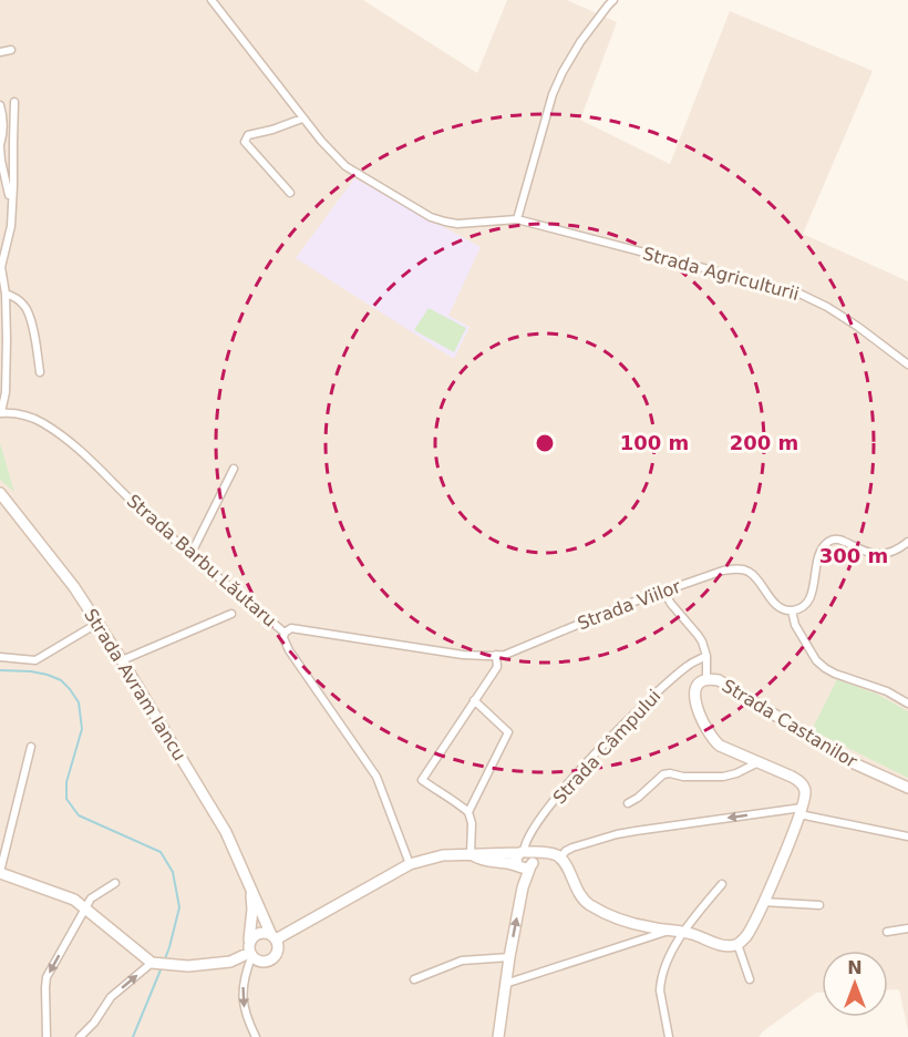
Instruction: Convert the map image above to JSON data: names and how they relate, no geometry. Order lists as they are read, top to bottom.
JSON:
{
  "streets": {
    "main road": ["Strada Avram Iancu", "Strada Castanilor"],
    "street": [
      "Strada Agriculturii",
      "Strada Barbu Lăutaru",
      "Strada Viilor",
      "Strada Câmpului"
    ]
  },
  "crossings": [
    ["Strada Barbu Lăutaru", "Strada Viilor"]
  ],
  "north": "top",
  "rings": ["100 m", "200 m", "300 m"]
}
